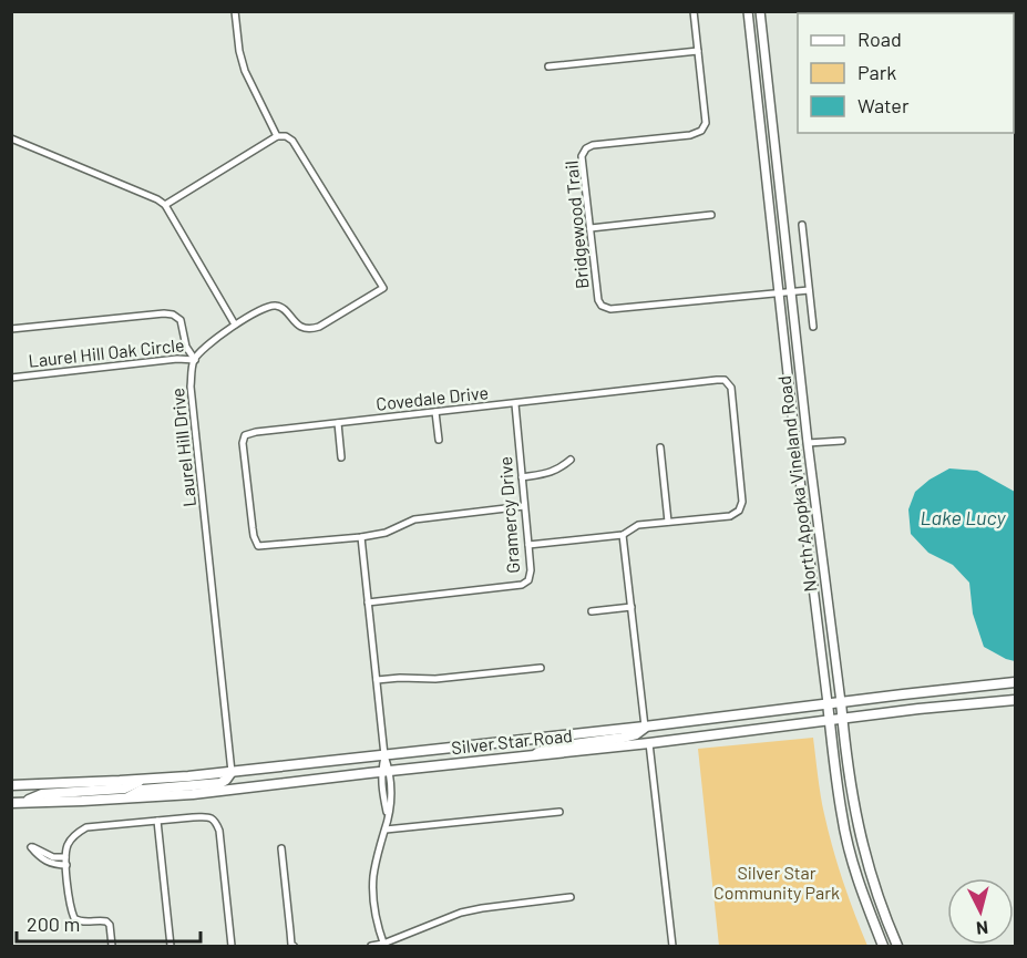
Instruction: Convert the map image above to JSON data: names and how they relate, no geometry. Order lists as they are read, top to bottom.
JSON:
{
  "streets": {
    "main road": ["North Apopka Vineland Road", "Silver Star Road"],
    "street": [
      "Bridgewood Trail",
      "Laurel Hill Oak Circle",
      "Covedale Drive",
      "Laurel Hill Drive",
      "Gramercy Drive"
    ]
  },
  "crossings": [
    ["Bridgewood Trail", "North Apopka Vineland Road"],
    ["Laurel Hill Oak Circle", "Laurel Hill Drive"],
    ["Covedale Drive", "Gramercy Drive"],
    ["Laurel Hill Drive", "Silver Star Road"],
    ["North Apopka Vineland Road", "Silver Star Road"]
  ],
  "water": ["Lake Lucy"],
  "parks": ["Silver Star Community Park"],
  "legend": ["Road", "Park", "Water"],
  "scale_bar": "200 m",
  "north": "bottom"
}
